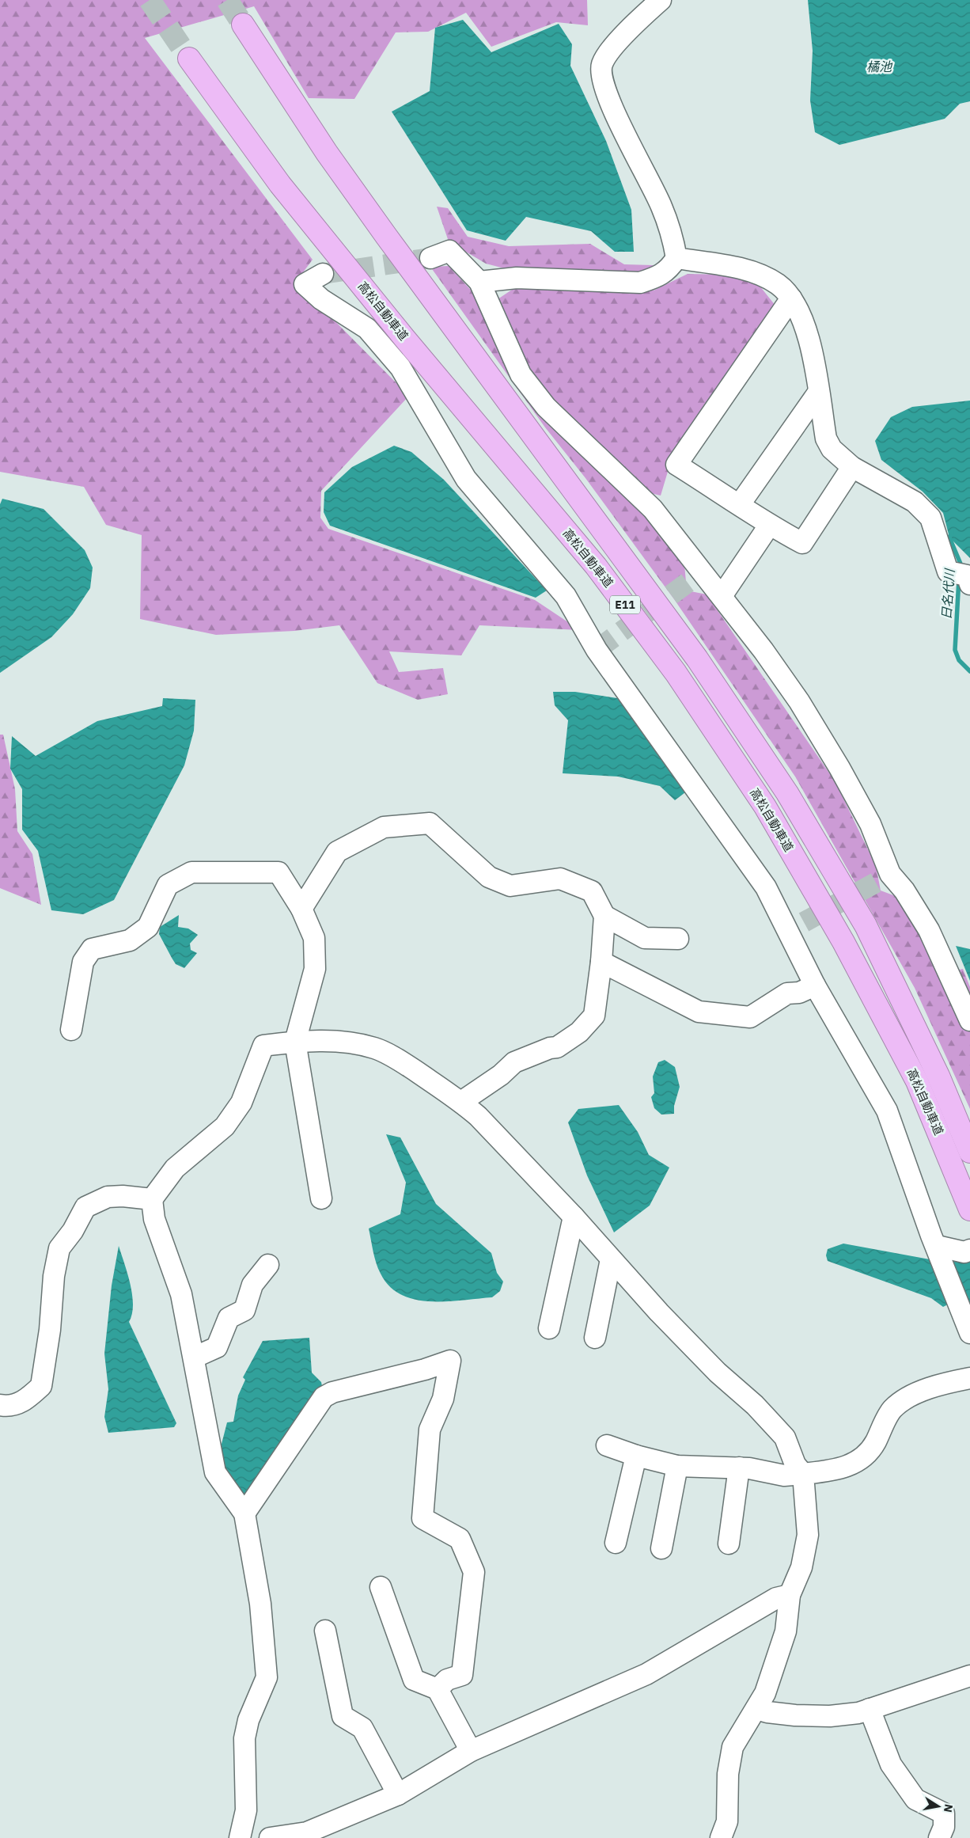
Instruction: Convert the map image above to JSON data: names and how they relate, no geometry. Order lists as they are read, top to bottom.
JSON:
{
  "streets": {
    "highway": ["高松自動車道", "E11"]
  },
  "water": ["橘池", "日名代川"],
  "north": "right"
}
